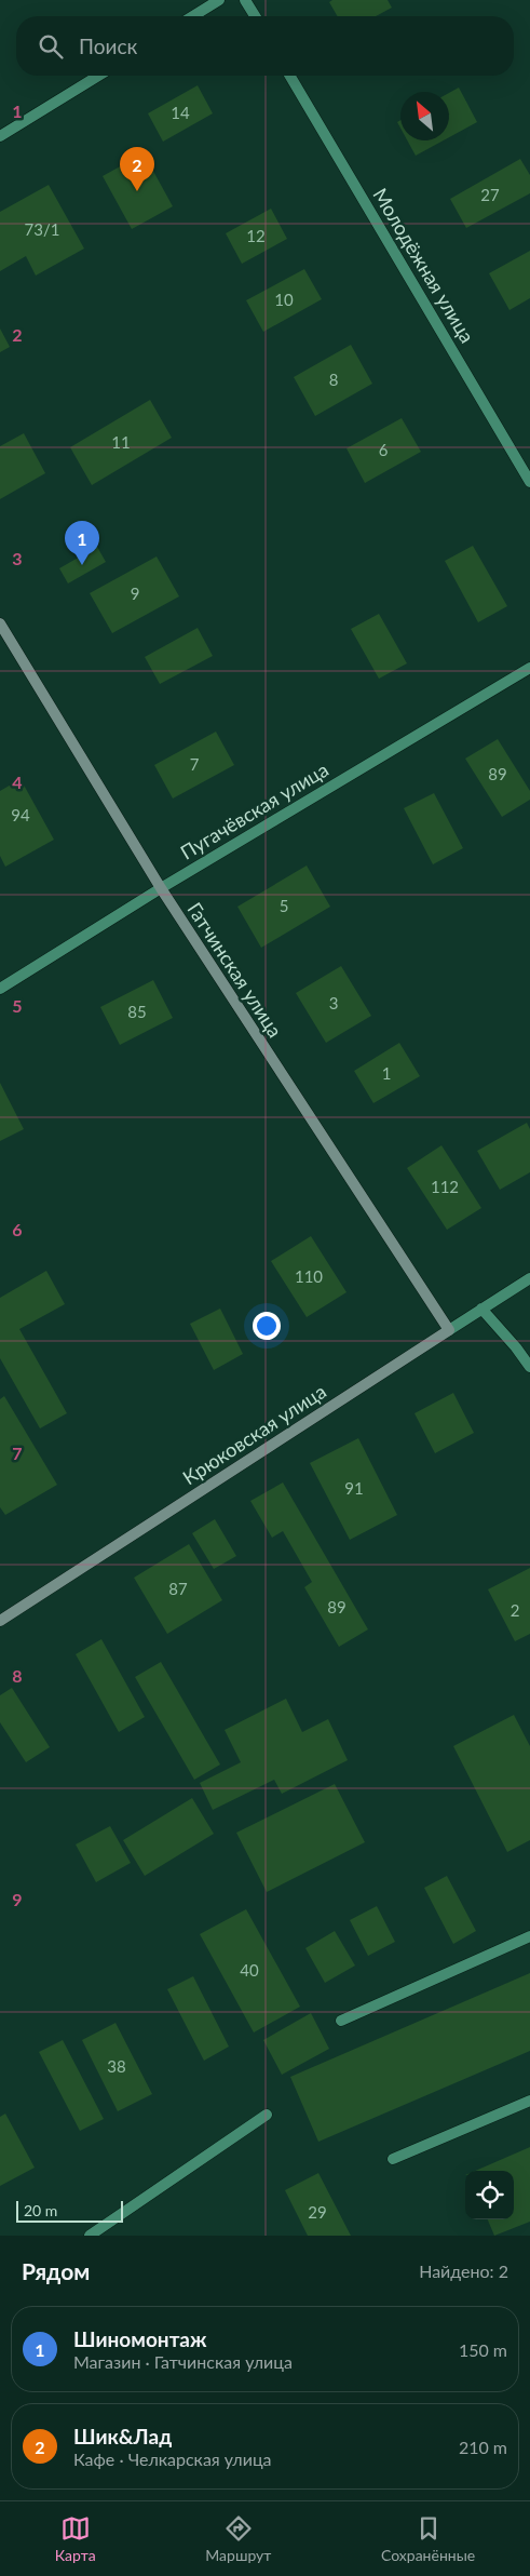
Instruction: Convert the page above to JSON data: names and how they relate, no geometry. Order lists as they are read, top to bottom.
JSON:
{
  "streets": {
    "street": [
      "Молодёжная улица",
      "Пугачёвская улица",
      "Гатчинская улица",
      "Крюковская улица"
    ]
  },
  "crossings": [
    ["Пугачёвская улица", "Гатчинская улица"],
    ["Гатчинская улица", "Крюковская улица"]
  ],
  "house_numbers": [
    "14",
    "27",
    "73/1",
    "12",
    "10",
    "8",
    "11",
    "6",
    "9",
    "7",
    "89",
    "94",
    "5",
    "3",
    "85",
    "1",
    "112",
    "110",
    "91",
    "87",
    "89",
    "2",
    "40",
    "38",
    "29"
  ],
  "scale_bar": "20 m",
  "north": "top left",
  "page": {
    "search": "Поиск",
    "pins": ["2", "1"],
    "scale": "20 m",
    "heading": ["Рядом", "Найдено: 2"],
    "list": [
      {
        "mark": "1",
        "name": "Шиномонтаж",
        "note": "Магазин · Гатчинская улица",
        "value": "150 m"
      },
      {
        "mark": "2",
        "name": "Шик&Лад",
        "note": "Кафе · Челкарская улица",
        "value": "210 m"
      }
    ],
    "nav": ["Карта", "Маршрут", "Сохранённые"]
  },
  "grid": {
    "rows": [
      "1",
      "2",
      "3",
      "4",
      "5",
      "6",
      "7",
      "8",
      "9"
    ]
  }
}
